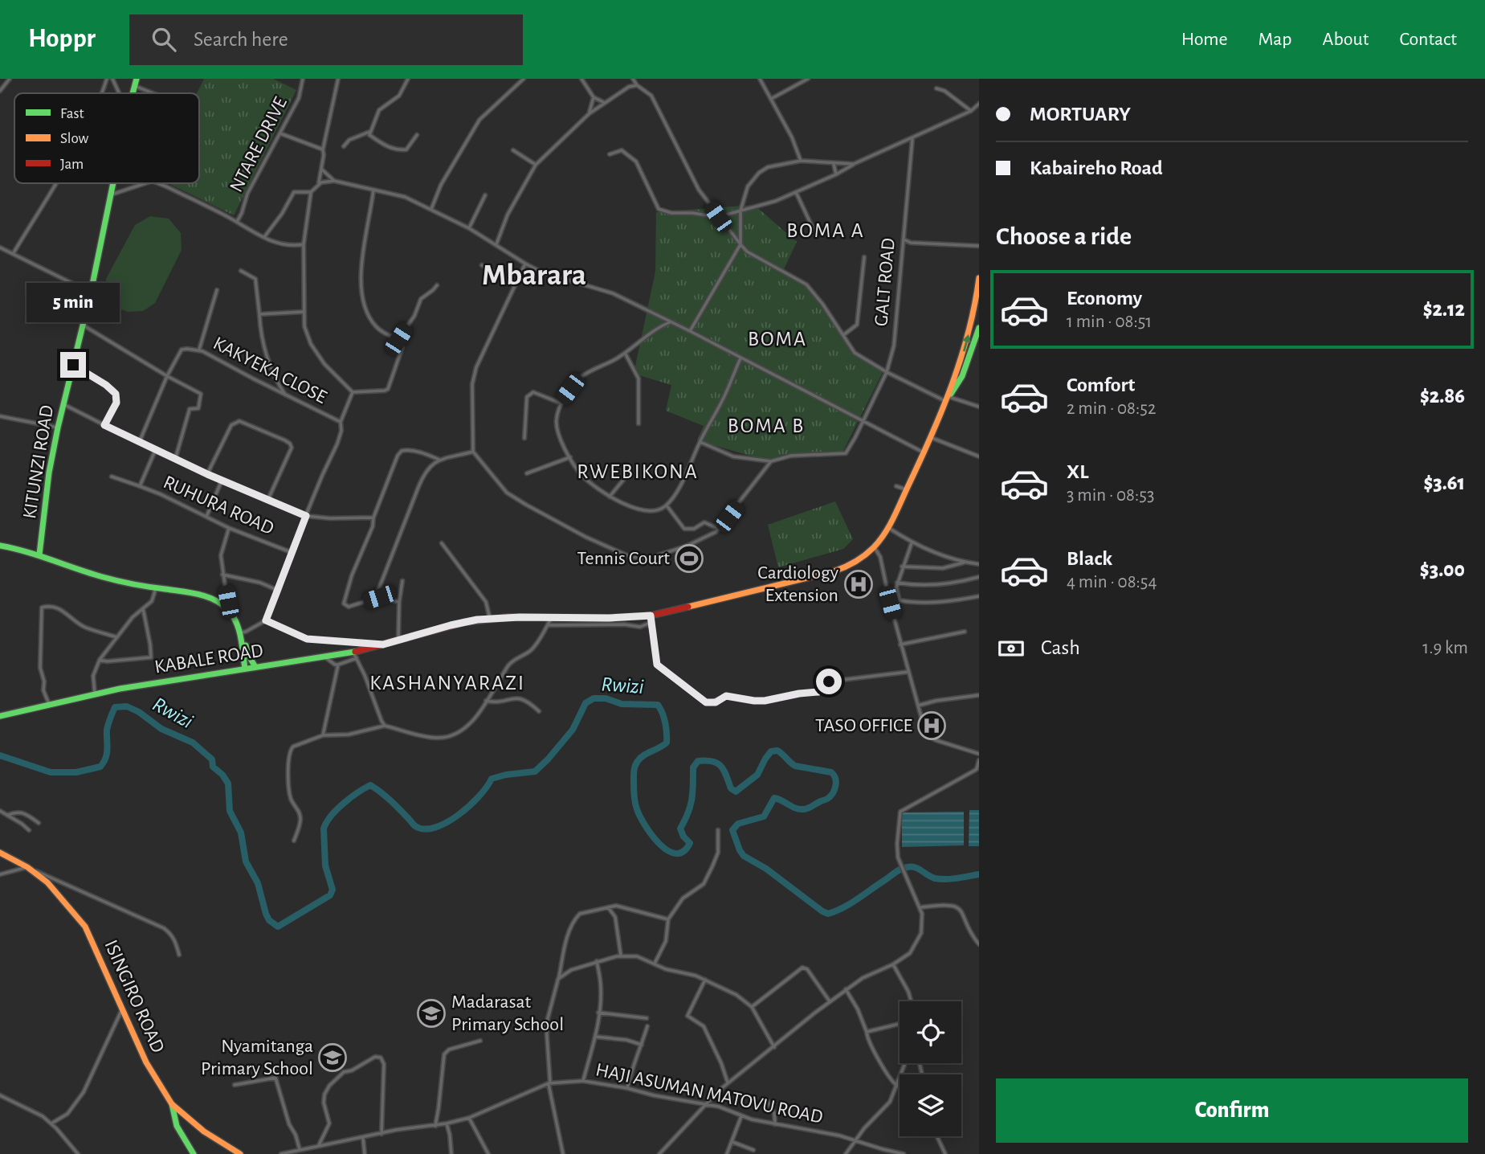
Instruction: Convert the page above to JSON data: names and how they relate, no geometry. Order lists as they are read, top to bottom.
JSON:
{
  "streets": {
    "main road": ["KITUNZI ROAD", "KABALE ROAD", "ISINGIRO ROAD"],
    "street": [
      "NTARE DRIVE",
      "GALT ROAD",
      "KAKYEKA CLOSE",
      "RUHURA ROAD",
      "HAJI ASUMAN MATOVU ROAD"
    ]
  },
  "districts": [
    "BOMA A",
    "Mbarara",
    "BOMA",
    "BOMA B",
    "RWEBIKONA",
    "KASHANYARAZI"
  ],
  "water": ["Rwizi"],
  "places": {
    "sports": ["Tennis Court"],
    "hospital": ["Cardiology Extension", "TASO OFFICE"],
    "school or university": ["Madarasat Primary School", "Nyamitanga Primary School"]
  },
  "legend": ["Fast", "Slow", "Jam"],
  "page": {
    "header": "Hoppr",
    "search": "Search here",
    "nav": [
      "Home",
      "Map",
      "About",
      "Contact"
    ],
    "banner": ["MORTUARY", "Kabaireho Road"],
    "heading": "Choose a ride",
    "list": [
      {
        "name": "Economy",
        "note": "1 min · 08:51",
        "value": "$2.12"
      },
      {
        "name": "Comfort",
        "note": "2 min · 08:52",
        "value": "$2.86"
      },
      {
        "name": "XL",
        "note": "3 min · 08:53",
        "value": "$3.61"
      },
      {
        "name": "Black",
        "note": "4 min · 08:54",
        "value": "$3.00"
      }
    ],
    "bubble": "5 min",
    "pay": ["Cash", "1.9 km"],
    "buttons": "Confirm"
  }
}
